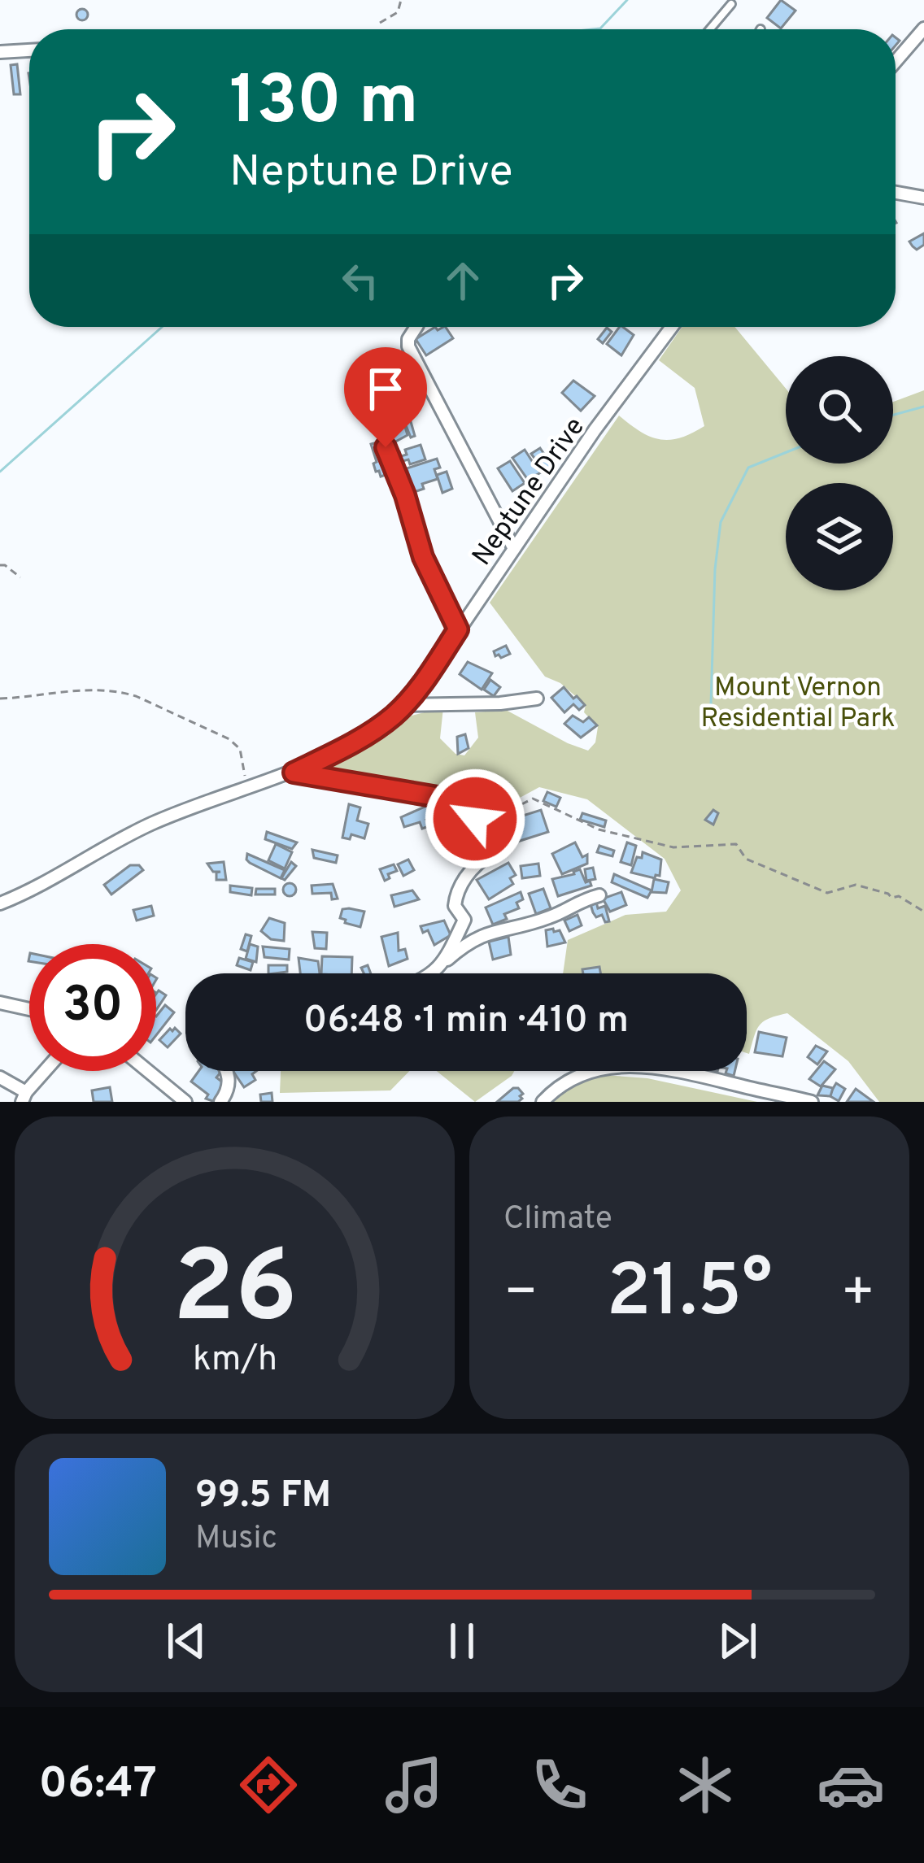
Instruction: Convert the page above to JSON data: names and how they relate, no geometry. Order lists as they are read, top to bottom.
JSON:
{
  "streets": {
    "street": ["Neptune Drive"]
  },
  "parks": ["Mount Vernon Residential Park"],
  "page": {
    "turn": ["130 m", "Neptune Drive"],
    "limit": "30",
    "trip": "06:48 · 1 min · 410 m",
    "tile": "Climate",
    "heat": ["−", "21.5°", "+"],
    "song": ["99.5 FM", "Music"],
    "tabs": "06:47",
    "gauge": ["26", "km/h"]
  }
}
